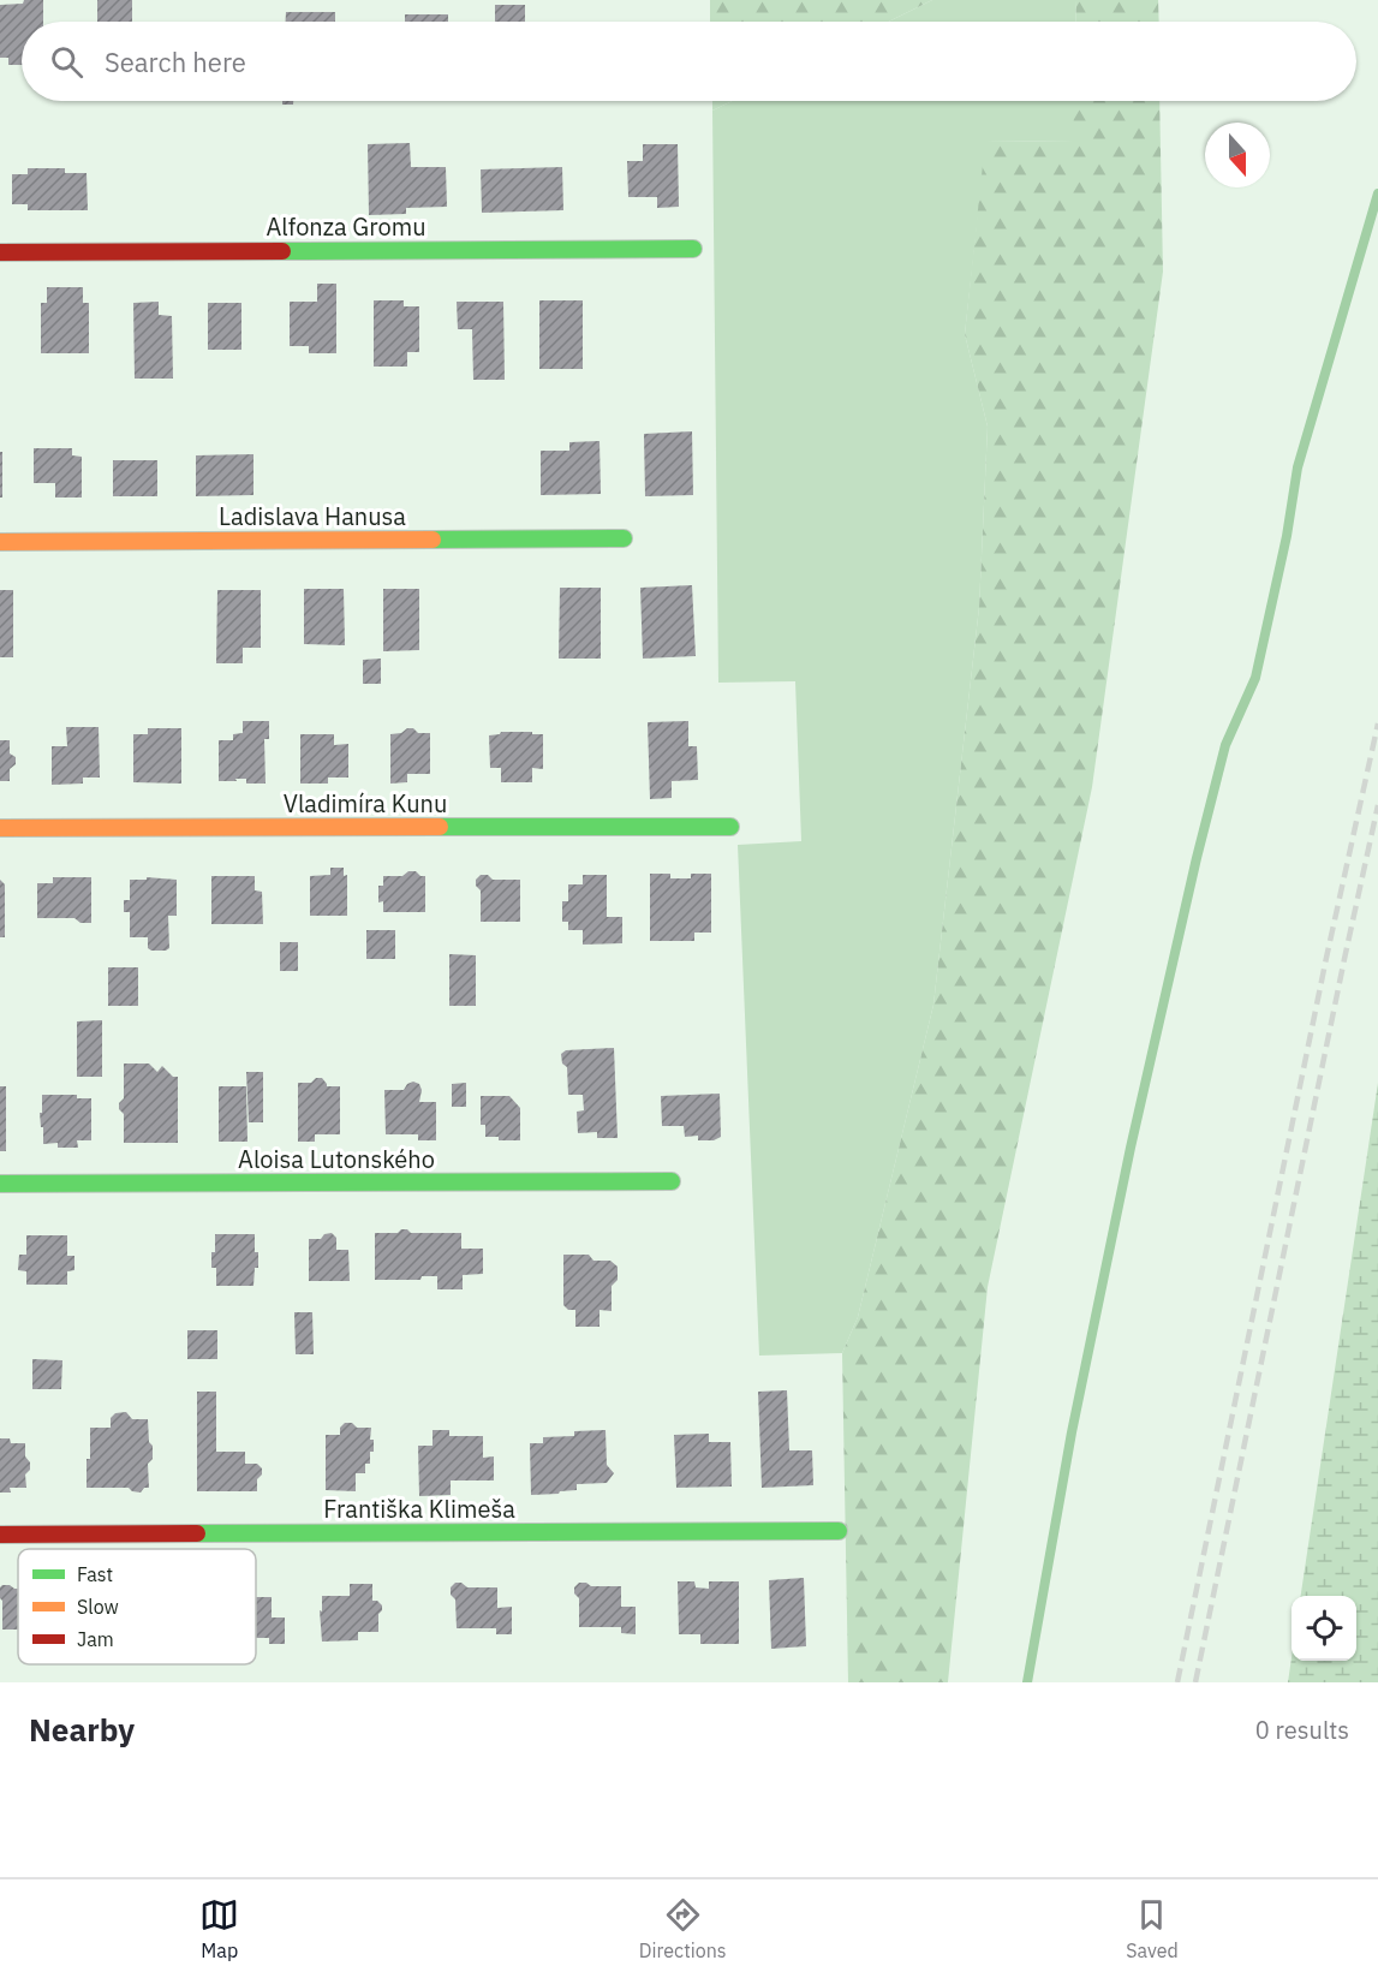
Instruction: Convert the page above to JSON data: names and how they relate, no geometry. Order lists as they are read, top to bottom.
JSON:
{
  "streets": {
    "street": [
      "Alfonza Gromu",
      "Ladislava Hanusa",
      "Vladimíra Kunu",
      "Aloisa Lutonského",
      "Františka Klimeša"
    ]
  },
  "legend": ["Fast", "Slow", "Jam"],
  "north": "bottom",
  "page": {
    "search": "Search here",
    "heading": ["Nearby", "0 results"],
    "nav": ["Map", "Directions", "Saved"]
  }
}
